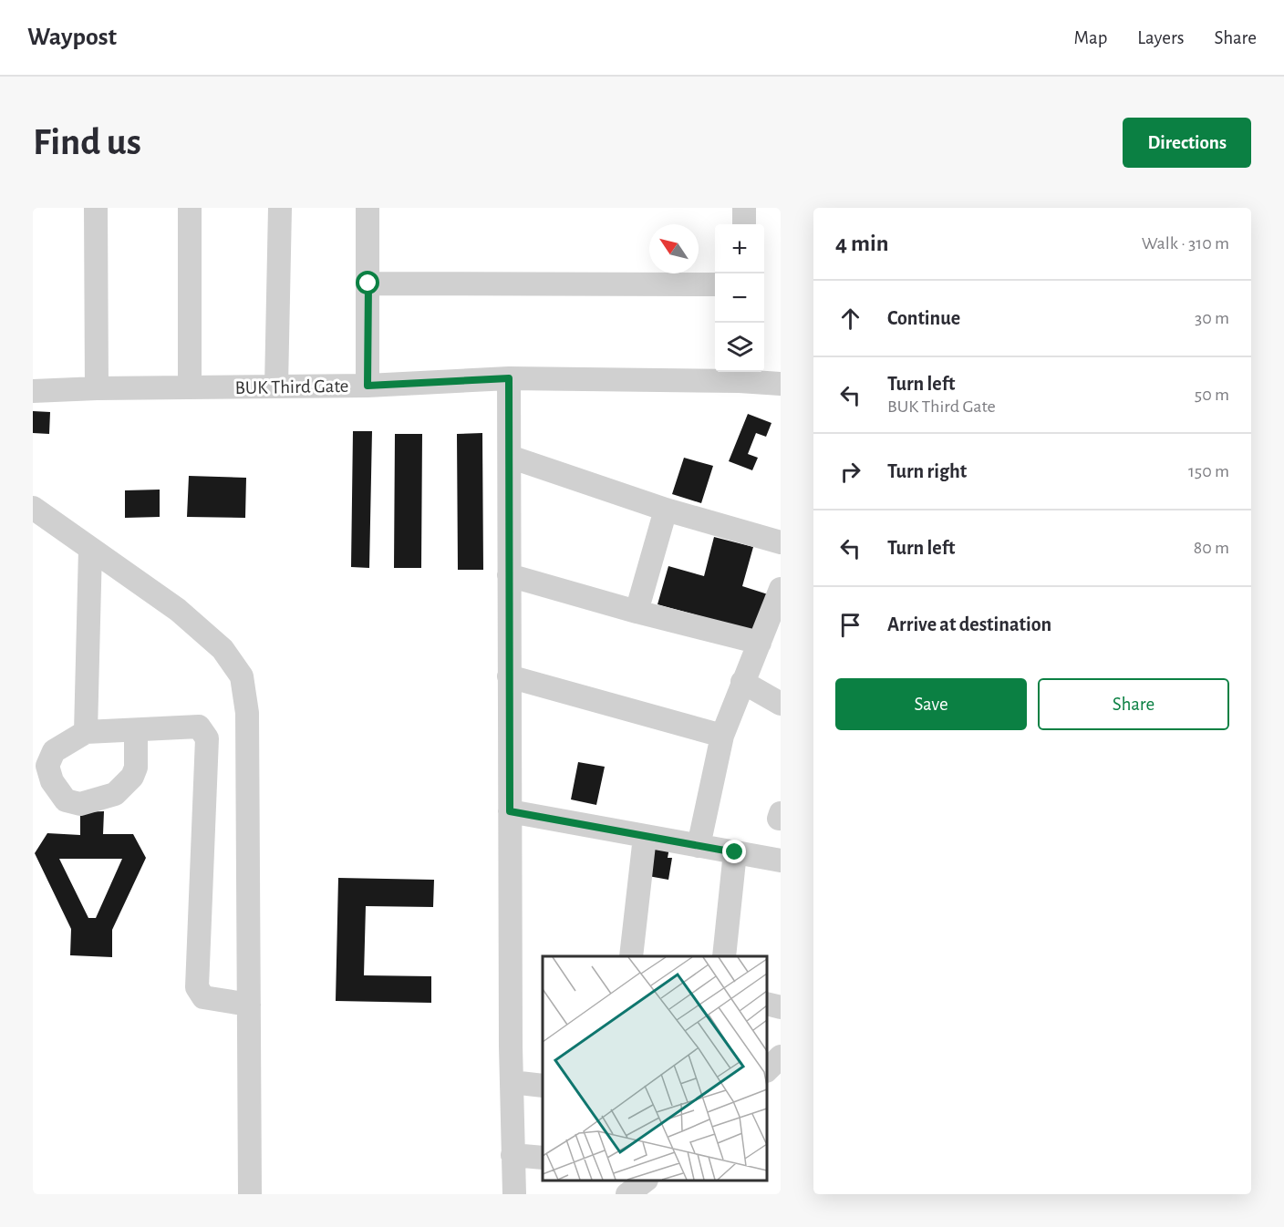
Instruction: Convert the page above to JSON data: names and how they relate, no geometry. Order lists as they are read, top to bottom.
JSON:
{
  "streets": {
    "street": ["BUK Third Gate"]
  },
  "north": "top left",
  "page": {
    "header": "Waypost",
    "nav": ["Map", "Layers", "Share"],
    "buttons": [
      "Directions",
      ["Save", "Share"]
    ],
    "title": "Find us",
    "heading": ["4 min", "Walk · 310 m"],
    "map_buttons": ["+", "−"],
    "list": [
      ["Continue", "30 m"],
      ["Turn left", "BUK Third Gate", "50 m"],
      ["Turn right", "150 m"],
      ["Turn left", "80 m"],
      "Arrive at destination"
    ]
  }
}
